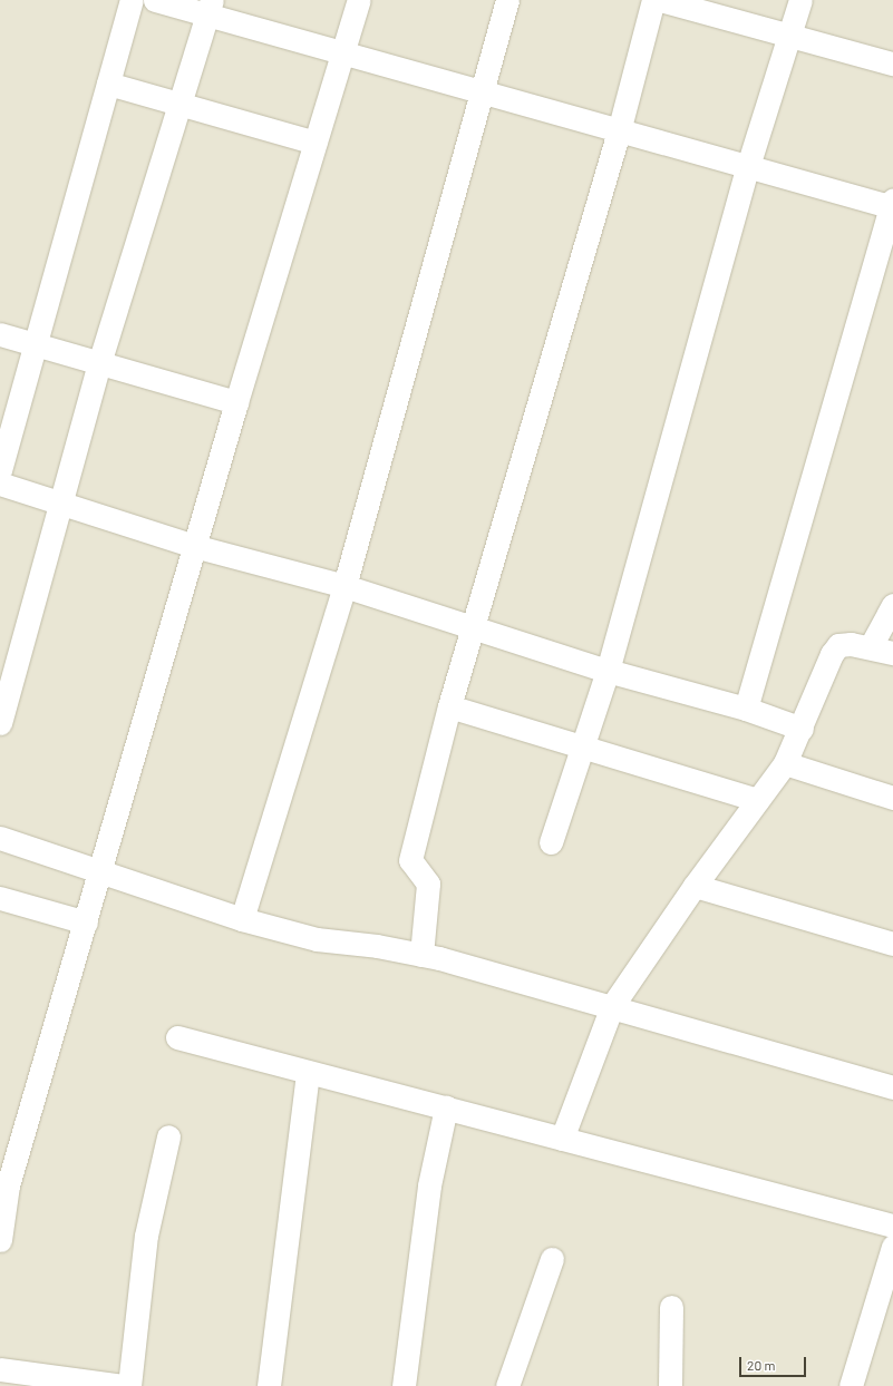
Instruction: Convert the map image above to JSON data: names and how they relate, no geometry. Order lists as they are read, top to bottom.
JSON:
{
  "scale_bar": "20 m"
}
